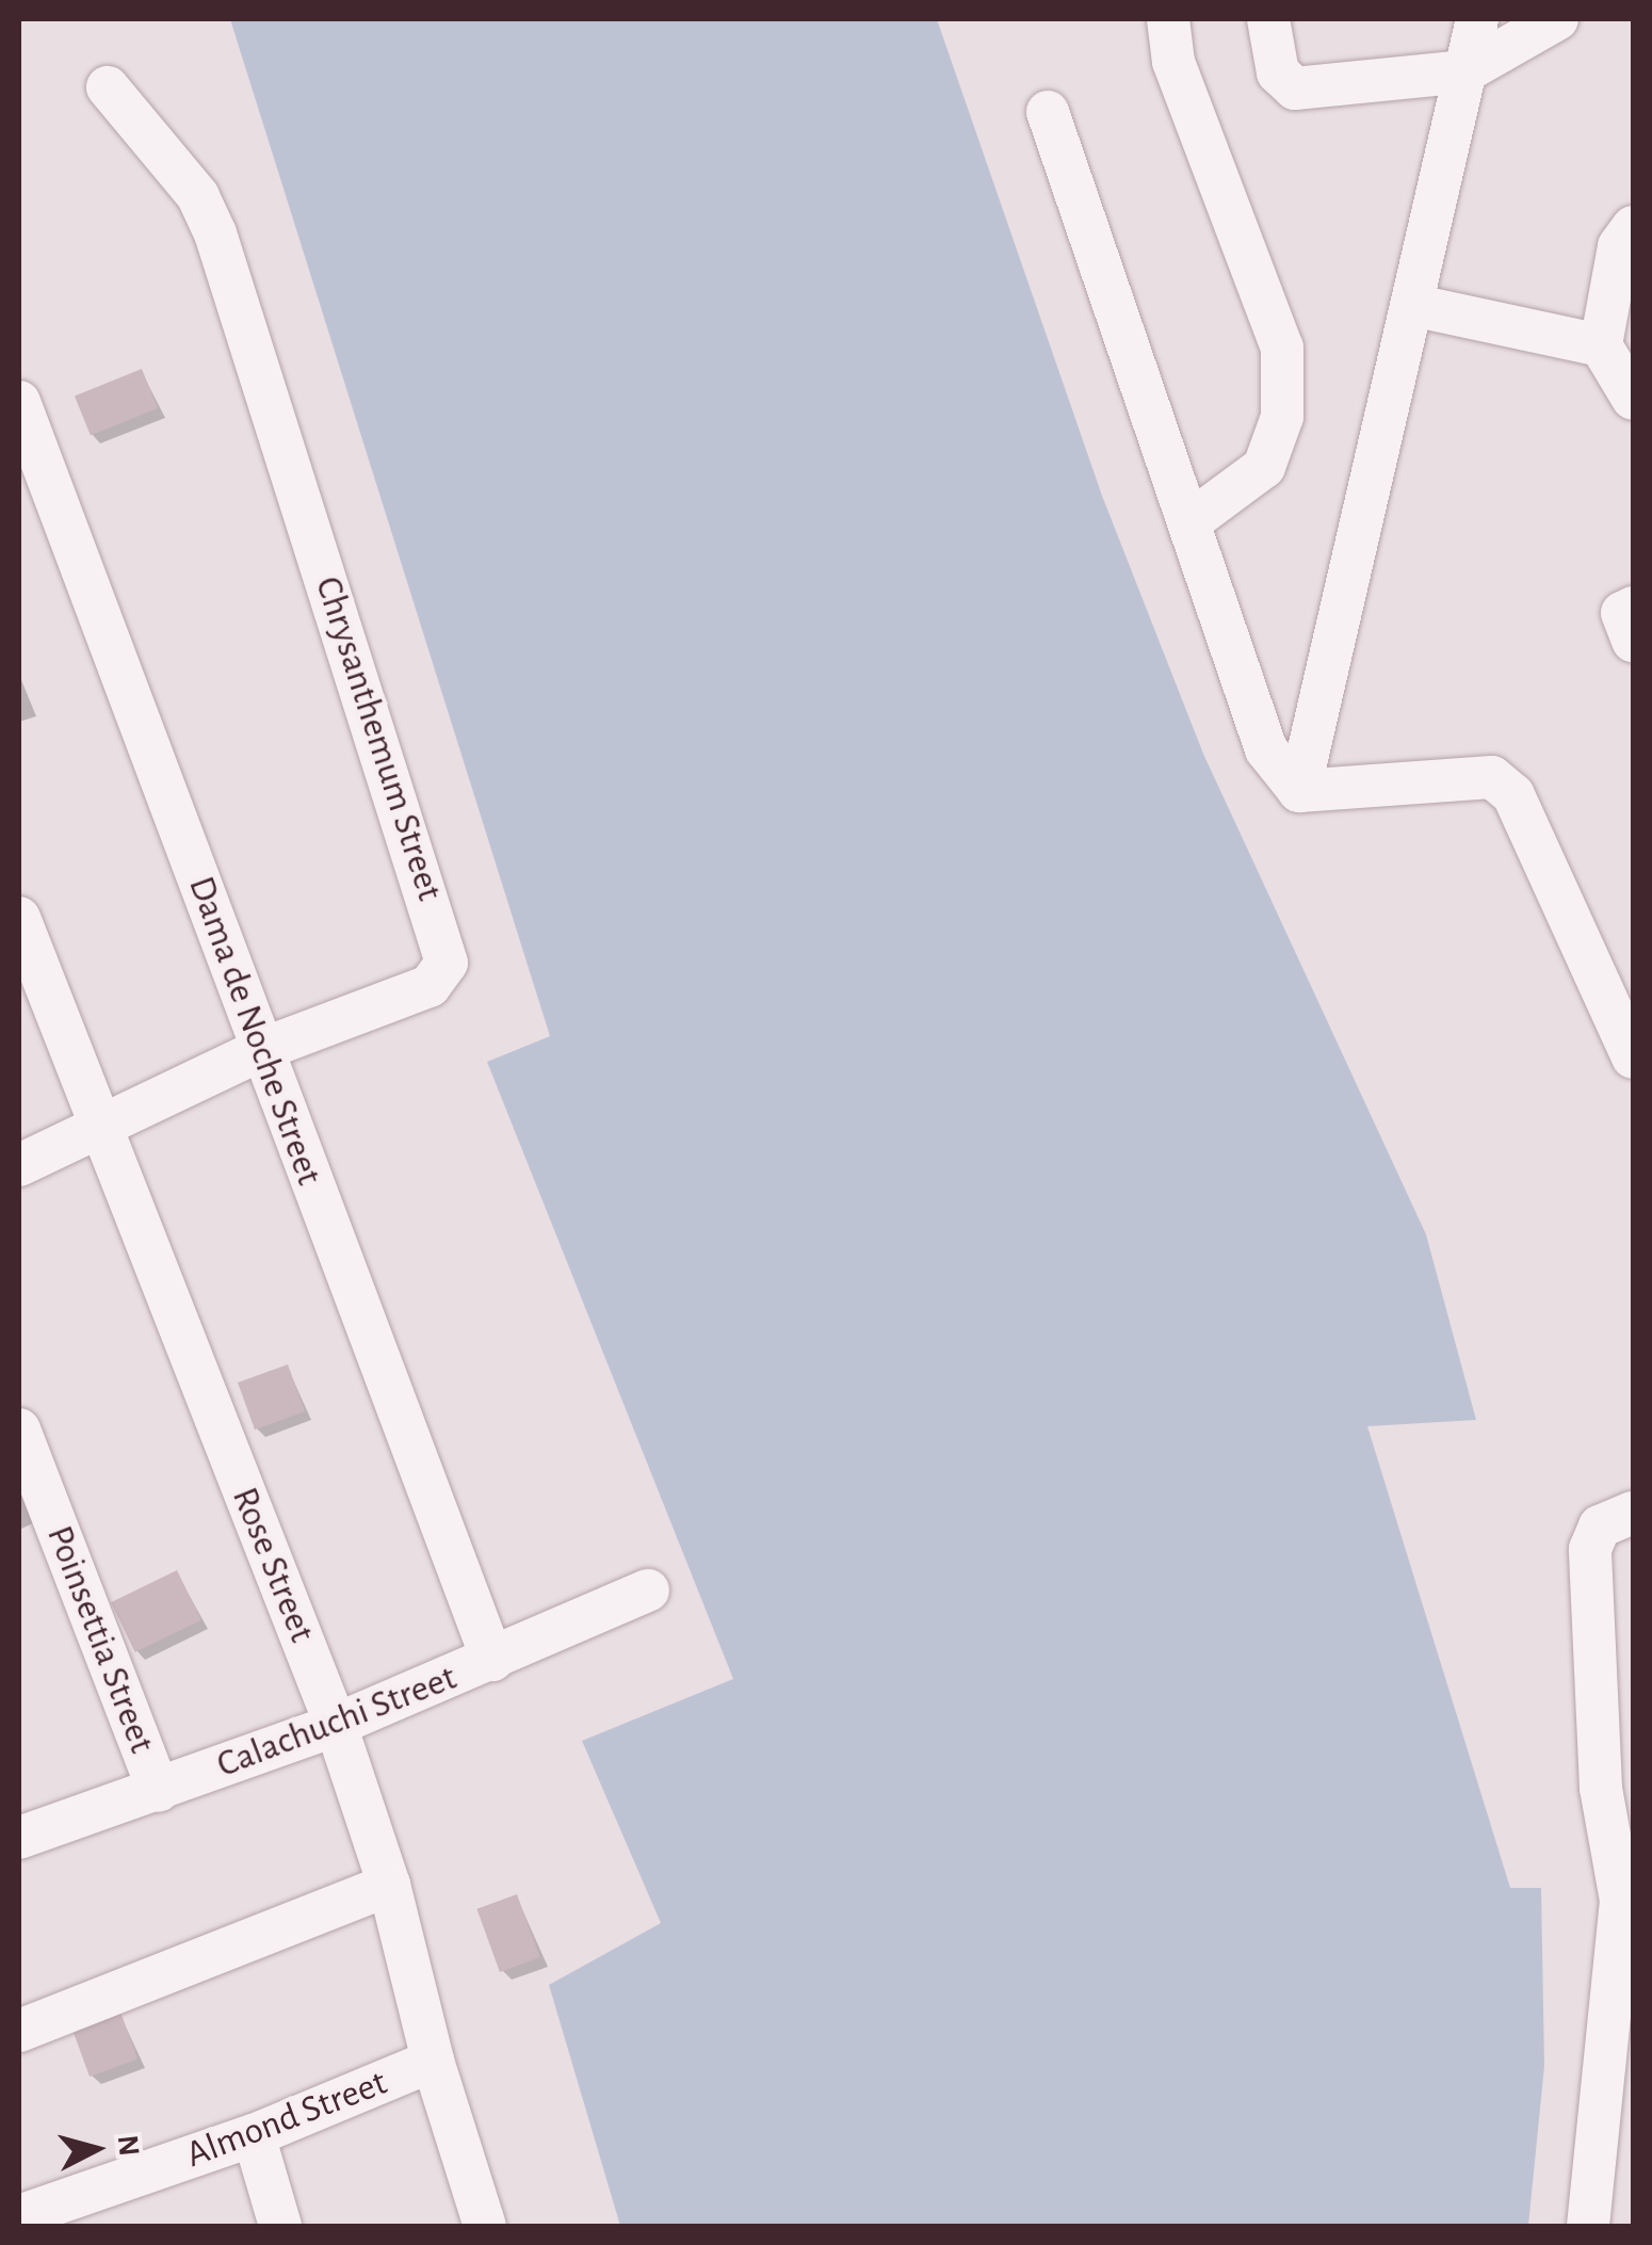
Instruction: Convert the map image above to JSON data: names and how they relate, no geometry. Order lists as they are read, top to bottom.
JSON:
{
  "streets": {
    "street": [
      "Chrysanthemum Street",
      "Dama de Noche Street",
      "Rose Street",
      "Poinsettia Street",
      "Calachuchi Street",
      "Almond Street"
    ]
  },
  "crossings": [
    ["Chrysanthemum Street", "Dama de Noche Street"],
    ["Chrysanthemum Street", "Rose Street"],
    ["Dama de Noche Street", "Calachuchi Street"],
    ["Rose Street", "Calachuchi Street"],
    ["Rose Street", "Almond Street"],
    ["Poinsettia Street", "Calachuchi Street"]
  ],
  "north": "right"
}
